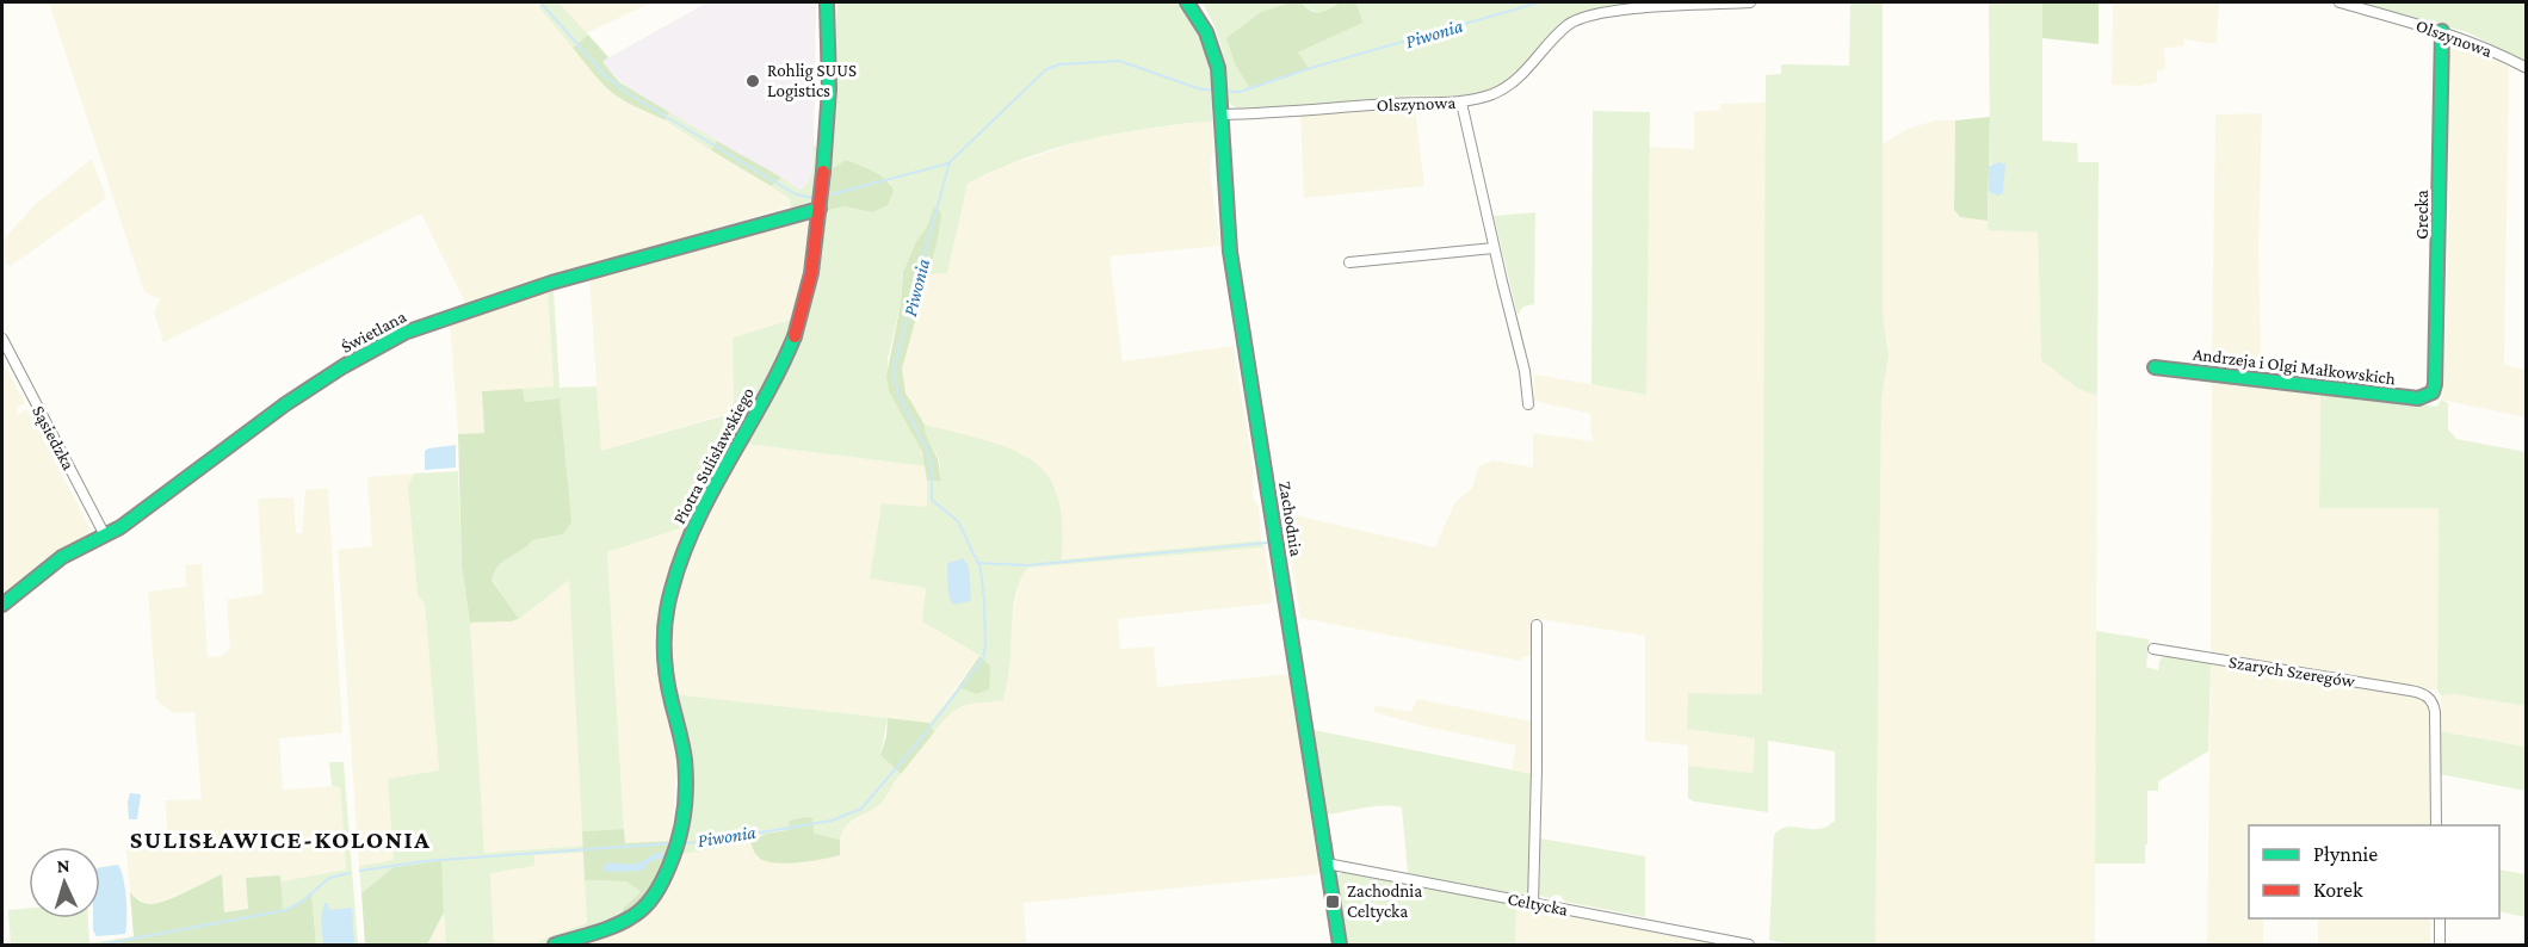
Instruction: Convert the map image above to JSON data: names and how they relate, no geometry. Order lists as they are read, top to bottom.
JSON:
{
  "streets": {
    "street": [
      "Olszynowa",
      "Grecka",
      "Świetlana",
      "Andrzeja i Olgi Małkowskich",
      "Sąsiedzka",
      "Piotra Sulisławskiego",
      "Zachodnia",
      "Szarych Szeregów",
      "Celtycka"
    ]
  },
  "crossings": [
    ["Olszynowa", "Grecka"],
    ["Olszynowa", "Zachodnia"],
    ["Grecka", "Andrzeja i Olgi Małkowskich"],
    ["Świetlana", "Sąsiedzka"],
    ["Świetlana", "Piotra Sulisławskiego"],
    ["Zachodnia", "Celtycka"]
  ],
  "districts": ["SULISŁAWICE-KOLONIA"],
  "water": ["Piwonia"],
  "places": {
    "other": ["Rohlig SUUS Logistics"],
    "transit": ["Zachodnia Celtycka"]
  },
  "legend": ["Płynnie", "Korek"],
  "north": "top"
}
